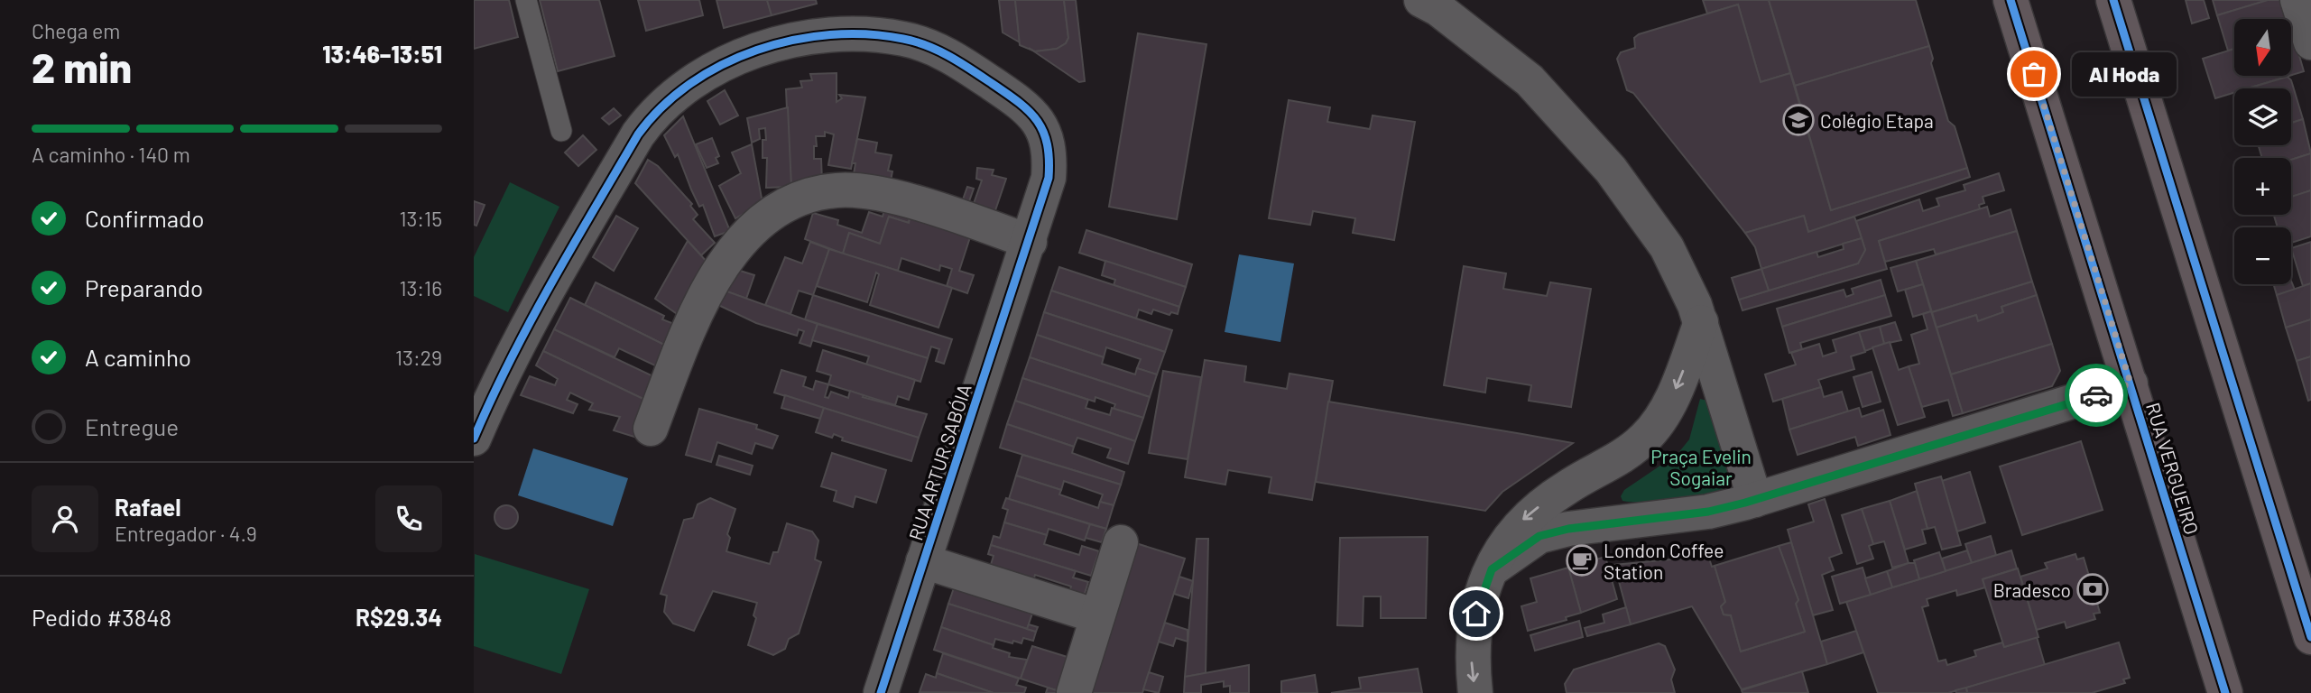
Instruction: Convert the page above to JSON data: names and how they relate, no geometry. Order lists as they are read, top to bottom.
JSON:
{
  "streets": {
    "main road": ["RUA VERGUEIRO"],
    "street": ["RUA ARTUR SABÓIA"]
  },
  "parks": ["Praça Evelin Sogaiar"],
  "places": {
    "other": ["Al Hoda"],
    "school or university": ["Colégio Etapa"],
    "cafe": ["London Coffee Station"],
    "bank": ["Bradesco"]
  },
  "north": "bottom",
  "page": {
    "heading": ["2 min", "Chega em", "13:46–13:51"],
    "panel": [
      "Rafael",
      "Entregador · 4.9",
      "Pedido #3848",
      "R$29.34"
    ],
    "map_buttons": ["+", "−"],
    "bubble": "Al Hoda",
    "bar": "A caminho · 140 m",
    "list": [
      ["Confirmado", "13:15"],
      ["Preparando", "13:16"],
      ["A caminho", "13:29"],
      "Entregue"
    ]
  }
}
